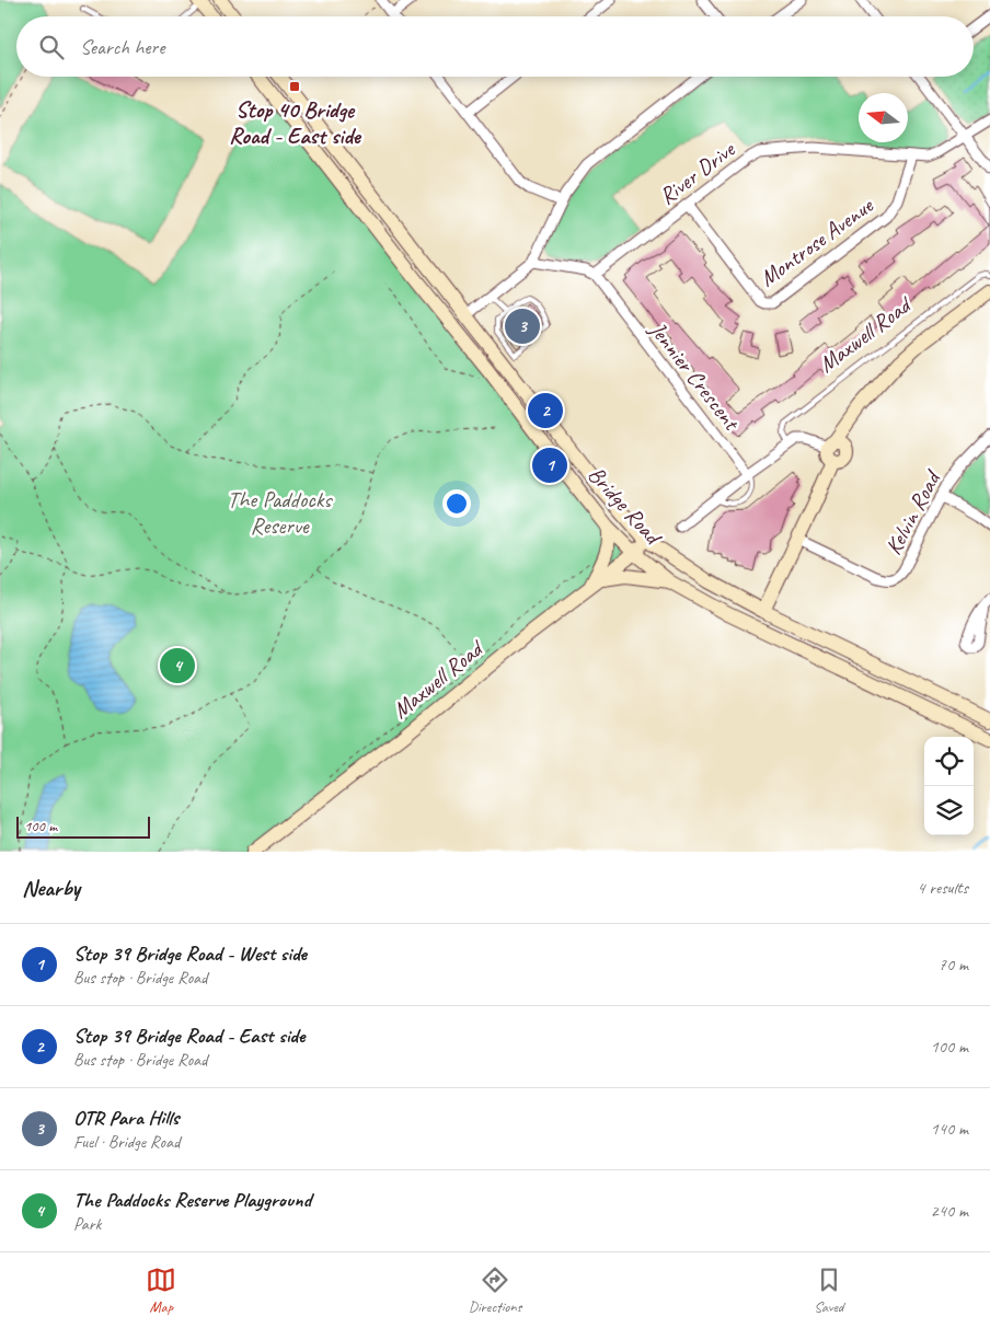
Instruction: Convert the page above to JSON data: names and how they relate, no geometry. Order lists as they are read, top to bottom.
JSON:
{
  "streets": {
    "main road": ["Maxwell Road", "Bridge Road"],
    "street": [
      "River Drive",
      "Montrose Avenue",
      "Jennier Crescent",
      "Kelvin Road"
    ]
  },
  "crossings": [
    ["River Drive", "Montrose Avenue"],
    ["River Drive", "Jennier Crescent"],
    ["Maxwell Road", "Bridge Road"],
    ["Maxwell Road", "Kelvin Road"]
  ],
  "parks": ["The Paddocks Reserve"],
  "places": {
    "transit": ["Stop 40 Bridge Road - East side"]
  },
  "scale_bar": "100 m",
  "north": "left",
  "page": {
    "search": "Search here",
    "pins": [
      "3",
      "2",
      "1",
      "4"
    ],
    "scale": "100 m",
    "heading": ["Nearby", "4 results"],
    "list": [
      {
        "mark": "1",
        "name": "Stop 39 Bridge Road - West side",
        "note": "Bus stop · Bridge Road",
        "value": "70 m"
      },
      {
        "mark": "2",
        "name": "Stop 39 Bridge Road - East side",
        "note": "Bus stop · Bridge Road",
        "value": "100 m"
      },
      {
        "mark": "3",
        "name": "OTR Para Hills",
        "note": "Fuel · Bridge Road",
        "value": "140 m"
      },
      {
        "mark": "4",
        "name": "The Paddocks Reserve Playground",
        "note": "Park",
        "value": "240 m"
      }
    ],
    "nav": ["Map", "Directions", "Saved"]
  }
}
